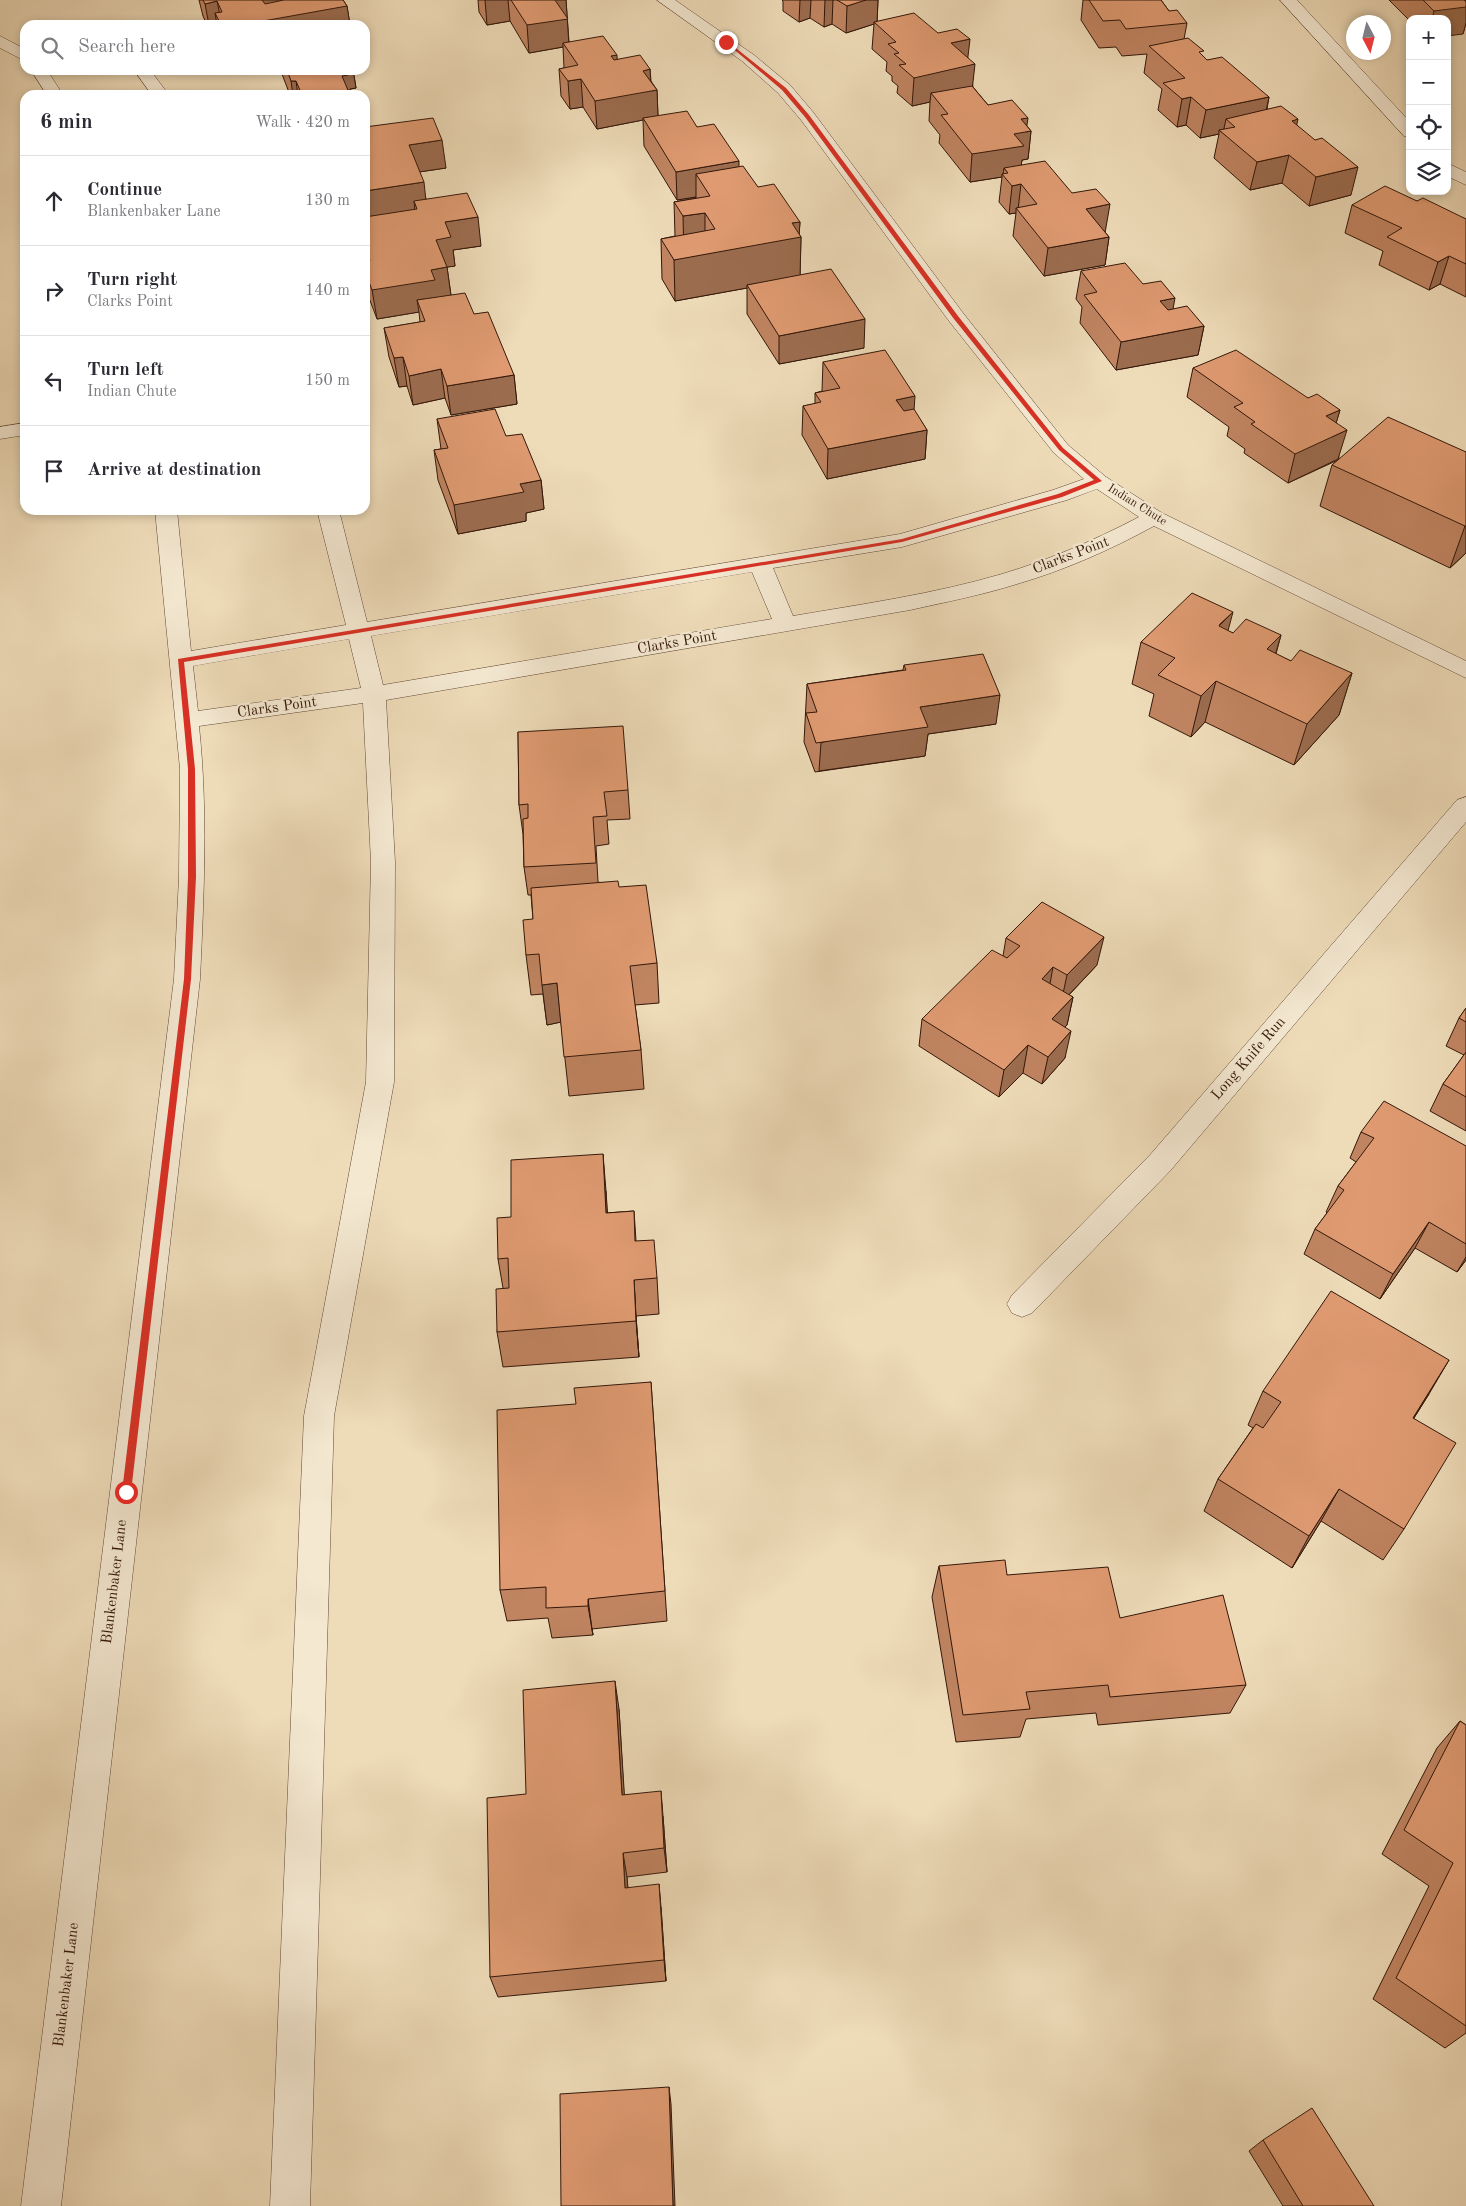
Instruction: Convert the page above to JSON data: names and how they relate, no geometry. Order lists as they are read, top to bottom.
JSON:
{
  "streets": {
    "street": [
      "Indian Chute",
      "Clarks Point",
      "Long Knife Run",
      "Blankenbaker Lane"
    ]
  },
  "crossings": [
    ["Indian Chute", "Clarks Point"],
    ["Clarks Point", "Blankenbaker Lane"]
  ],
  "north": "bottom",
  "page": {
    "map_buttons": ["+", "−"],
    "search": "Search here",
    "heading": ["6 min", "Walk · 420 m"],
    "list": [
      ["Continue", "Blankenbaker Lane", "130 m"],
      ["Turn right", "Clarks Point", "140 m"],
      ["Turn left", "Indian Chute", "150 m"],
      "Arrive at destination"
    ]
  }
}
